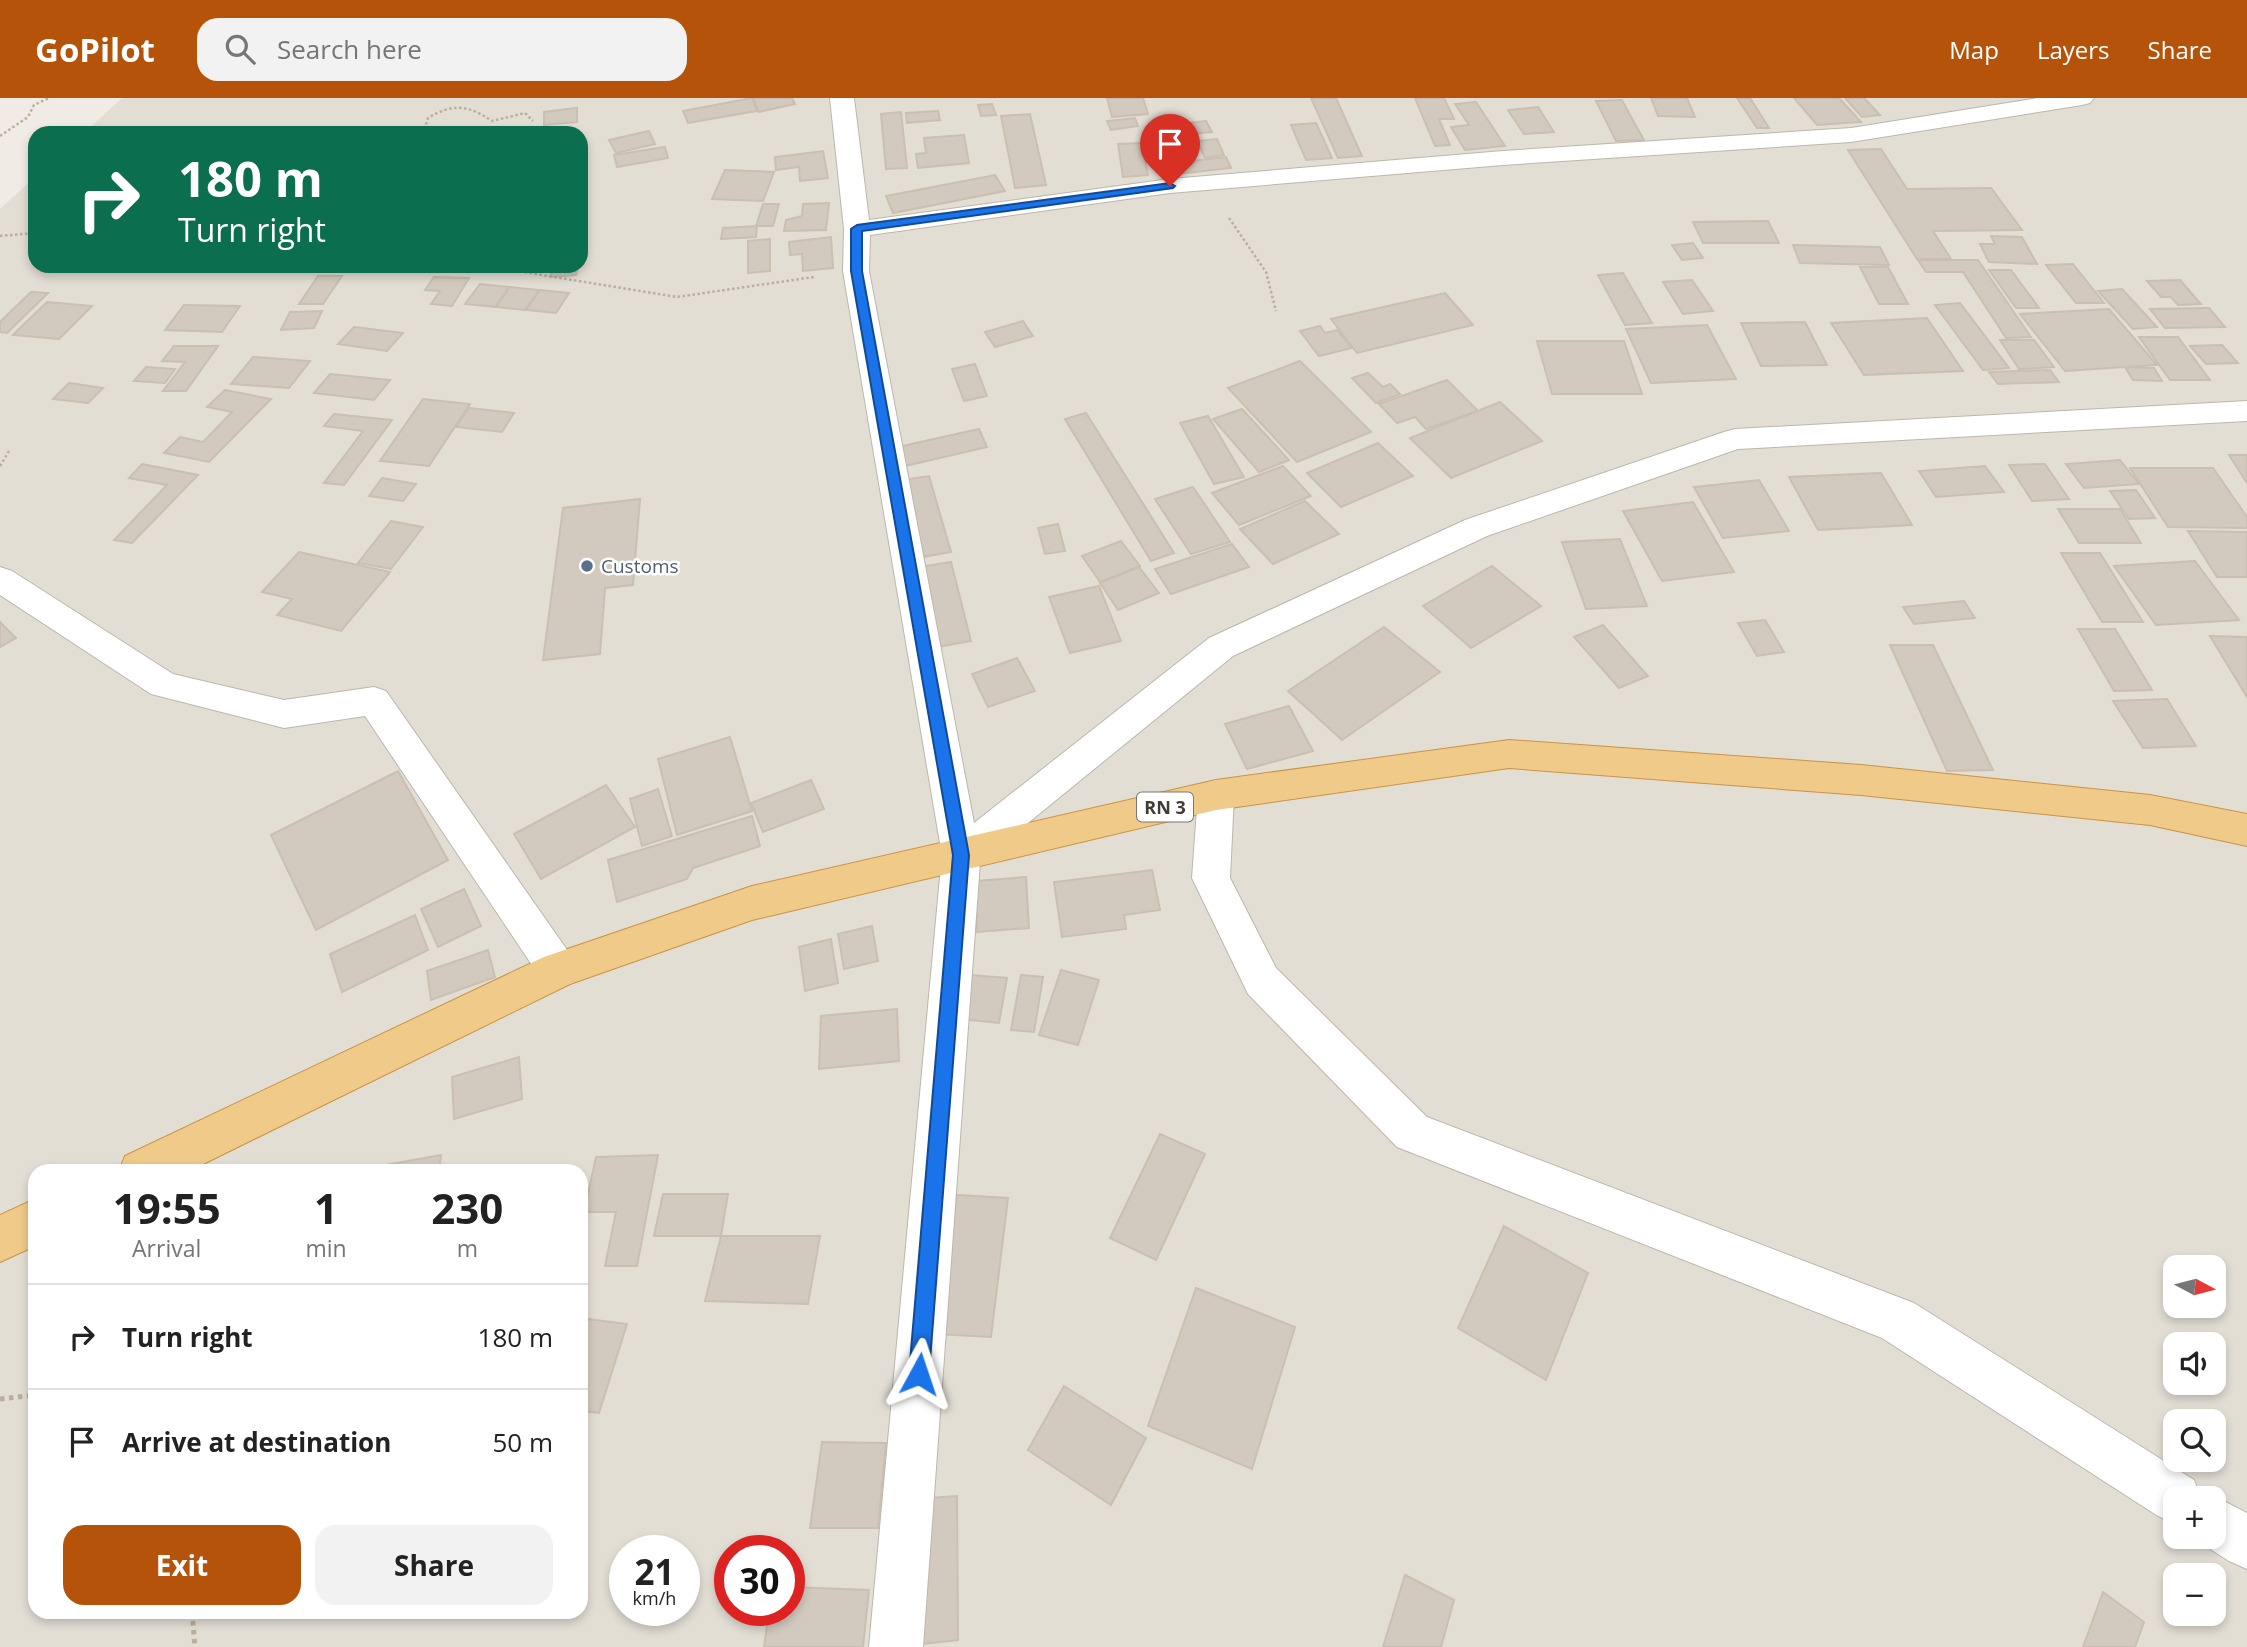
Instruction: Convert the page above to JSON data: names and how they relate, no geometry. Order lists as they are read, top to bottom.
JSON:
{
  "streets": {
    "highway": ["RN 3"]
  },
  "places": ["Customs"],
  "north": "right",
  "page": {
    "header": "GoPilot",
    "search": "Search here",
    "nav": ["Map", "Layers", "Share"],
    "turn": ["180 m", "Turn right"],
    "eta": [
      "19:55",
      "Arrival",
      "1",
      "min",
      "230",
      "m"
    ],
    "map_buttons": ["+", "−"],
    "list": [
      {
        "name": "Turn right",
        "value": "180 m"
      },
      {
        "name": "Arrive at destination",
        "value": "50 m"
      }
    ],
    "buttons": ["Exit", "Share"],
    "speed": "21 km/h",
    "limit": "30"
  }
}
